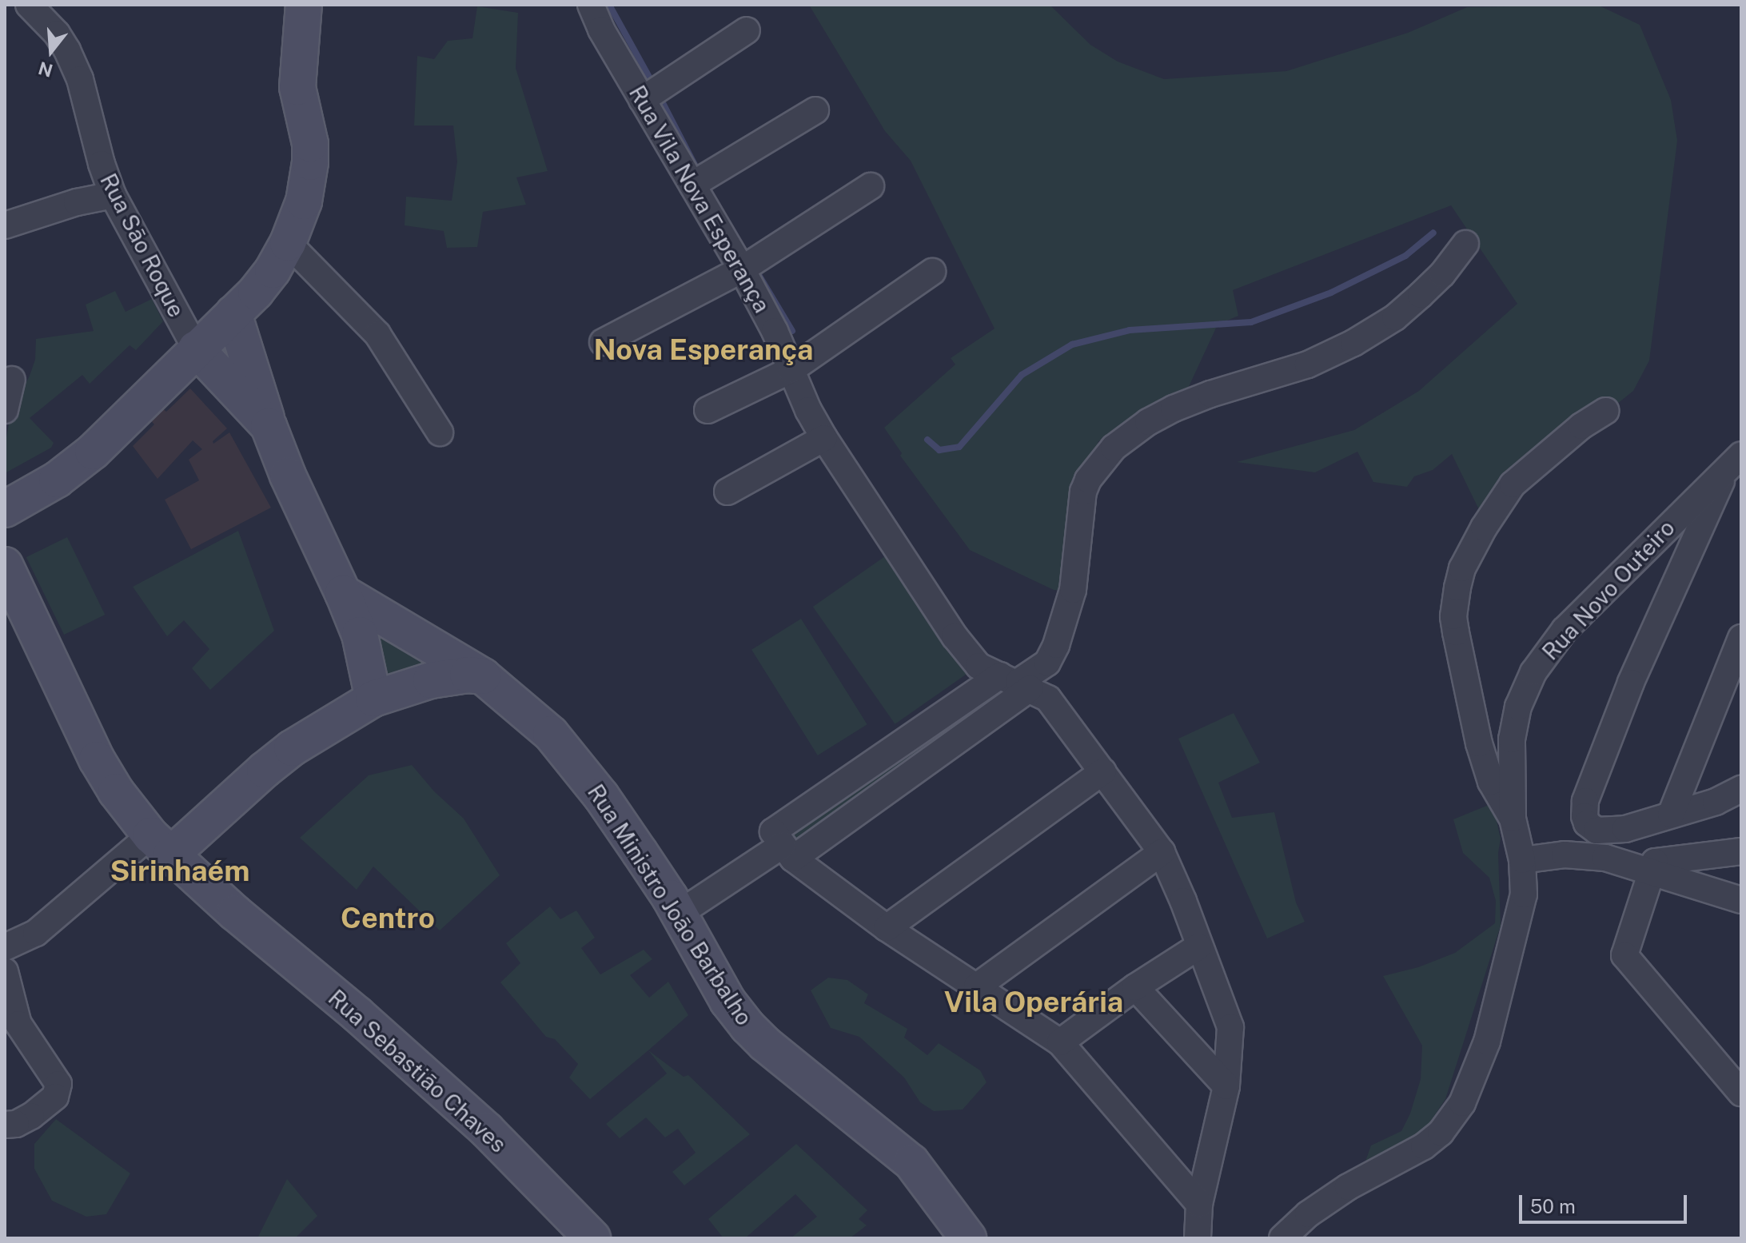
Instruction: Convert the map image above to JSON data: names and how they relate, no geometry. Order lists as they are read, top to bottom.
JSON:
{
  "streets": {
    "main road": ["Rua Ministro João Barbalho", "Rua Sebastião Chaves"],
    "street": ["Rua Vila Nova Esperança", "Rua São Roque", "Rua Novo Outeiro"]
  },
  "districts": [
    "Nova Esperança",
    "Sirinhaém",
    "Centro",
    "Vila Operária"
  ],
  "scale_bar": "50 m",
  "north": "bottom"
}
